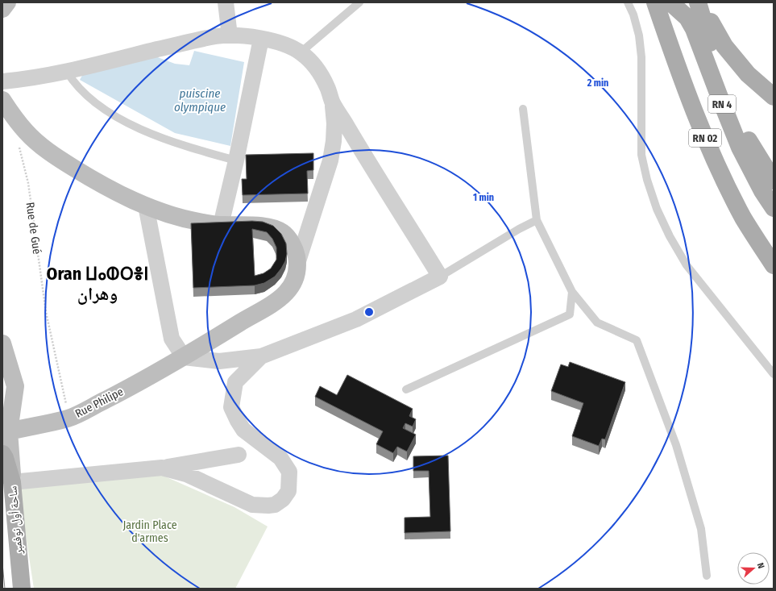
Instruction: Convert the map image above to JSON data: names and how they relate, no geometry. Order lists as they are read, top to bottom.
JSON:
{
  "streets": {
    "main road": ["RN 4", "RN 02", "ساحة أول نوفمبر"],
    "street": ["Rue Philipe"],
    "path": ["Rue de Gué"]
  },
  "crossings": [
    ["Rue de Gué", "Rue Philipe"]
  ],
  "districts": ["Oran ⵡⴰⵀⵔⴻⵏ وهران"],
  "water": ["puiscine olympique"],
  "parks": ["Jardin Place d'armes"],
  "north": "right",
  "rings": ["2 min", "1 min"]
}
